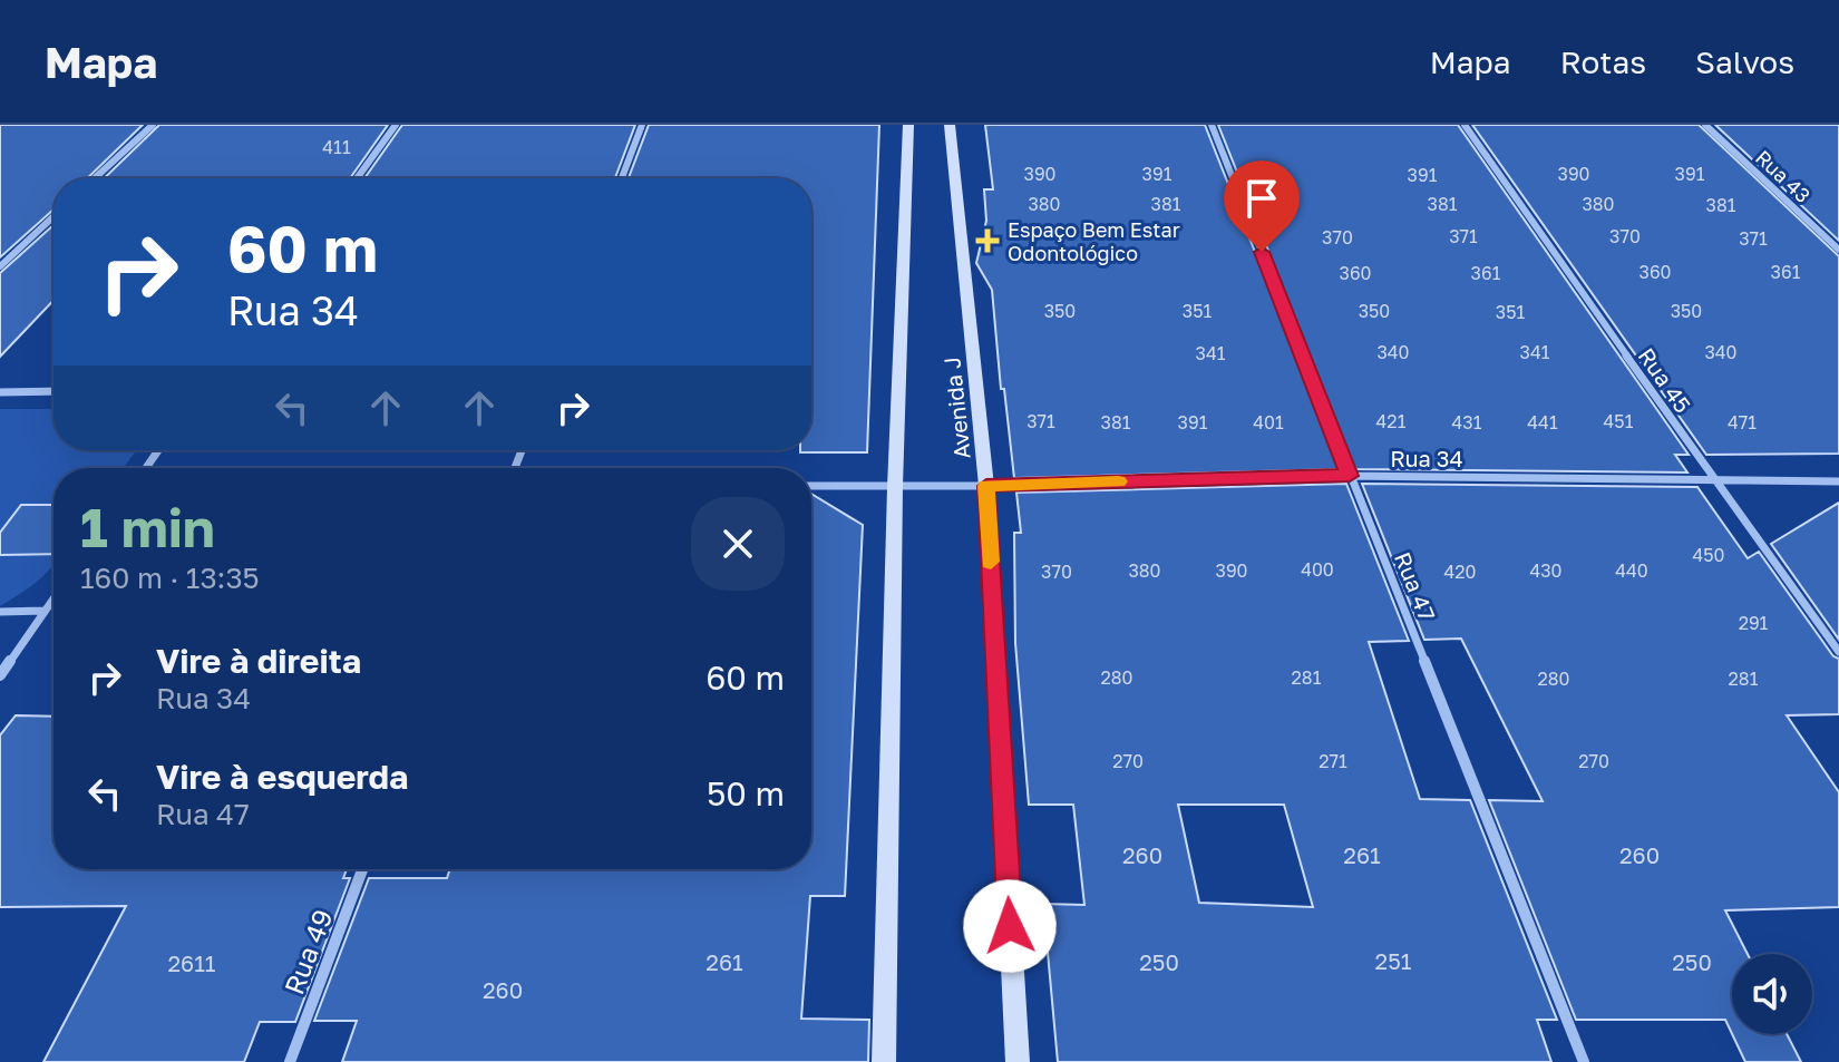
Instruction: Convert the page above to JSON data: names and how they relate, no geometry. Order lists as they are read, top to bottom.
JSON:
{
  "streets": {
    "street": [
      "Rua 43",
      "Rua 45",
      "Avenida J",
      "Rua 34",
      "Rua 47",
      "Rua 49"
    ]
  },
  "crossings": [
    ["Rua 45", "Rua 34"],
    ["Avenida J", "Rua 34"],
    ["Rua 34", "Rua 47"]
  ],
  "places": {
    "health": ["Espaço Bem Estar Odontológico"]
  },
  "house_numbers": [
    "411",
    "390",
    "391",
    "390",
    "391",
    "391",
    "380",
    "381",
    "381",
    "380",
    "381",
    "371",
    "370",
    "370",
    "371",
    "360",
    "361",
    "360",
    "361",
    "350",
    "351",
    "350",
    "350",
    "351",
    "340",
    "341",
    "340",
    "341",
    "371",
    "421",
    "451",
    "381",
    "391",
    "401",
    "431",
    "441",
    "471",
    "450",
    "400",
    "380",
    "390",
    "430",
    "440",
    "370",
    "420",
    "291",
    "280",
    "281",
    "280",
    "281",
    "270",
    "271",
    "270",
    "260",
    "261",
    "260",
    "251",
    "261",
    "250",
    "250",
    "2611",
    "260"
  ],
  "page": {
    "header": "Mapa",
    "nav": ["Mapa", "Rotas", "Salvos"],
    "turn": ["60 m", "Rua 34"],
    "heading": ["1 min", "160 m · 13:35"],
    "list": [
      {
        "name": "Vire à direita",
        "note": "Rua 34",
        "value": "60 m"
      },
      {
        "name": "Vire à esquerda",
        "note": "Rua 47",
        "value": "50 m"
      }
    ]
  }
}
